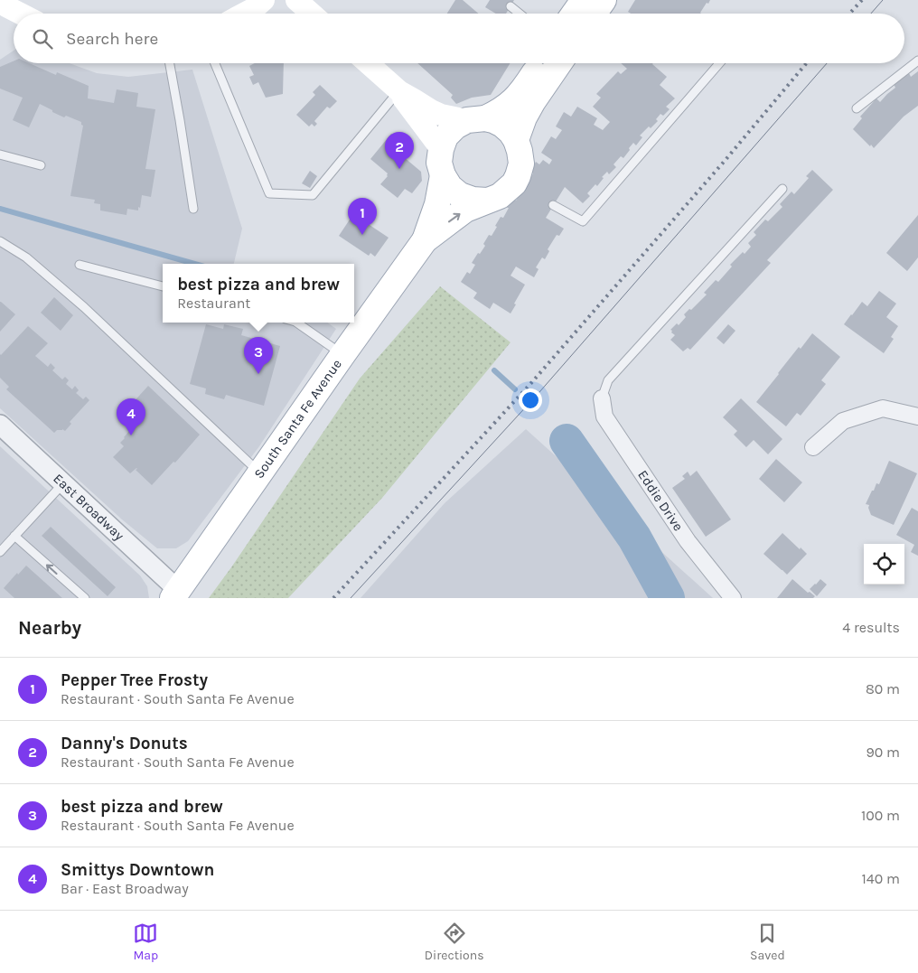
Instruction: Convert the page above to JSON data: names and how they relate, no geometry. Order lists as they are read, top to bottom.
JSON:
{
  "streets": {
    "main road": ["South Santa Fe Avenue"],
    "street": ["Eddie Drive", "East Broadway"]
  },
  "crossings": [
    ["South Santa Fe Avenue", "East Broadway"]
  ],
  "page": {
    "search": "Search here",
    "pins": [
      "2",
      "1",
      "3",
      "4"
    ],
    "popup": ["best pizza and brew", "Restaurant"],
    "heading": ["Nearby", "4 results"],
    "list": [
      {
        "mark": "1",
        "name": "Pepper Tree Frosty",
        "note": "Restaurant · South Santa Fe Avenue",
        "value": "80 m"
      },
      {
        "mark": "2",
        "name": "Danny's Donuts",
        "note": "Restaurant · South Santa Fe Avenue",
        "value": "90 m"
      },
      {
        "mark": "3",
        "name": "best pizza and brew",
        "note": "Restaurant · South Santa Fe Avenue",
        "value": "100 m"
      },
      {
        "mark": "4",
        "name": "Smittys Downtown",
        "note": "Bar · East Broadway",
        "value": "140 m"
      }
    ],
    "nav": ["Map", "Directions", "Saved"]
  }
}
